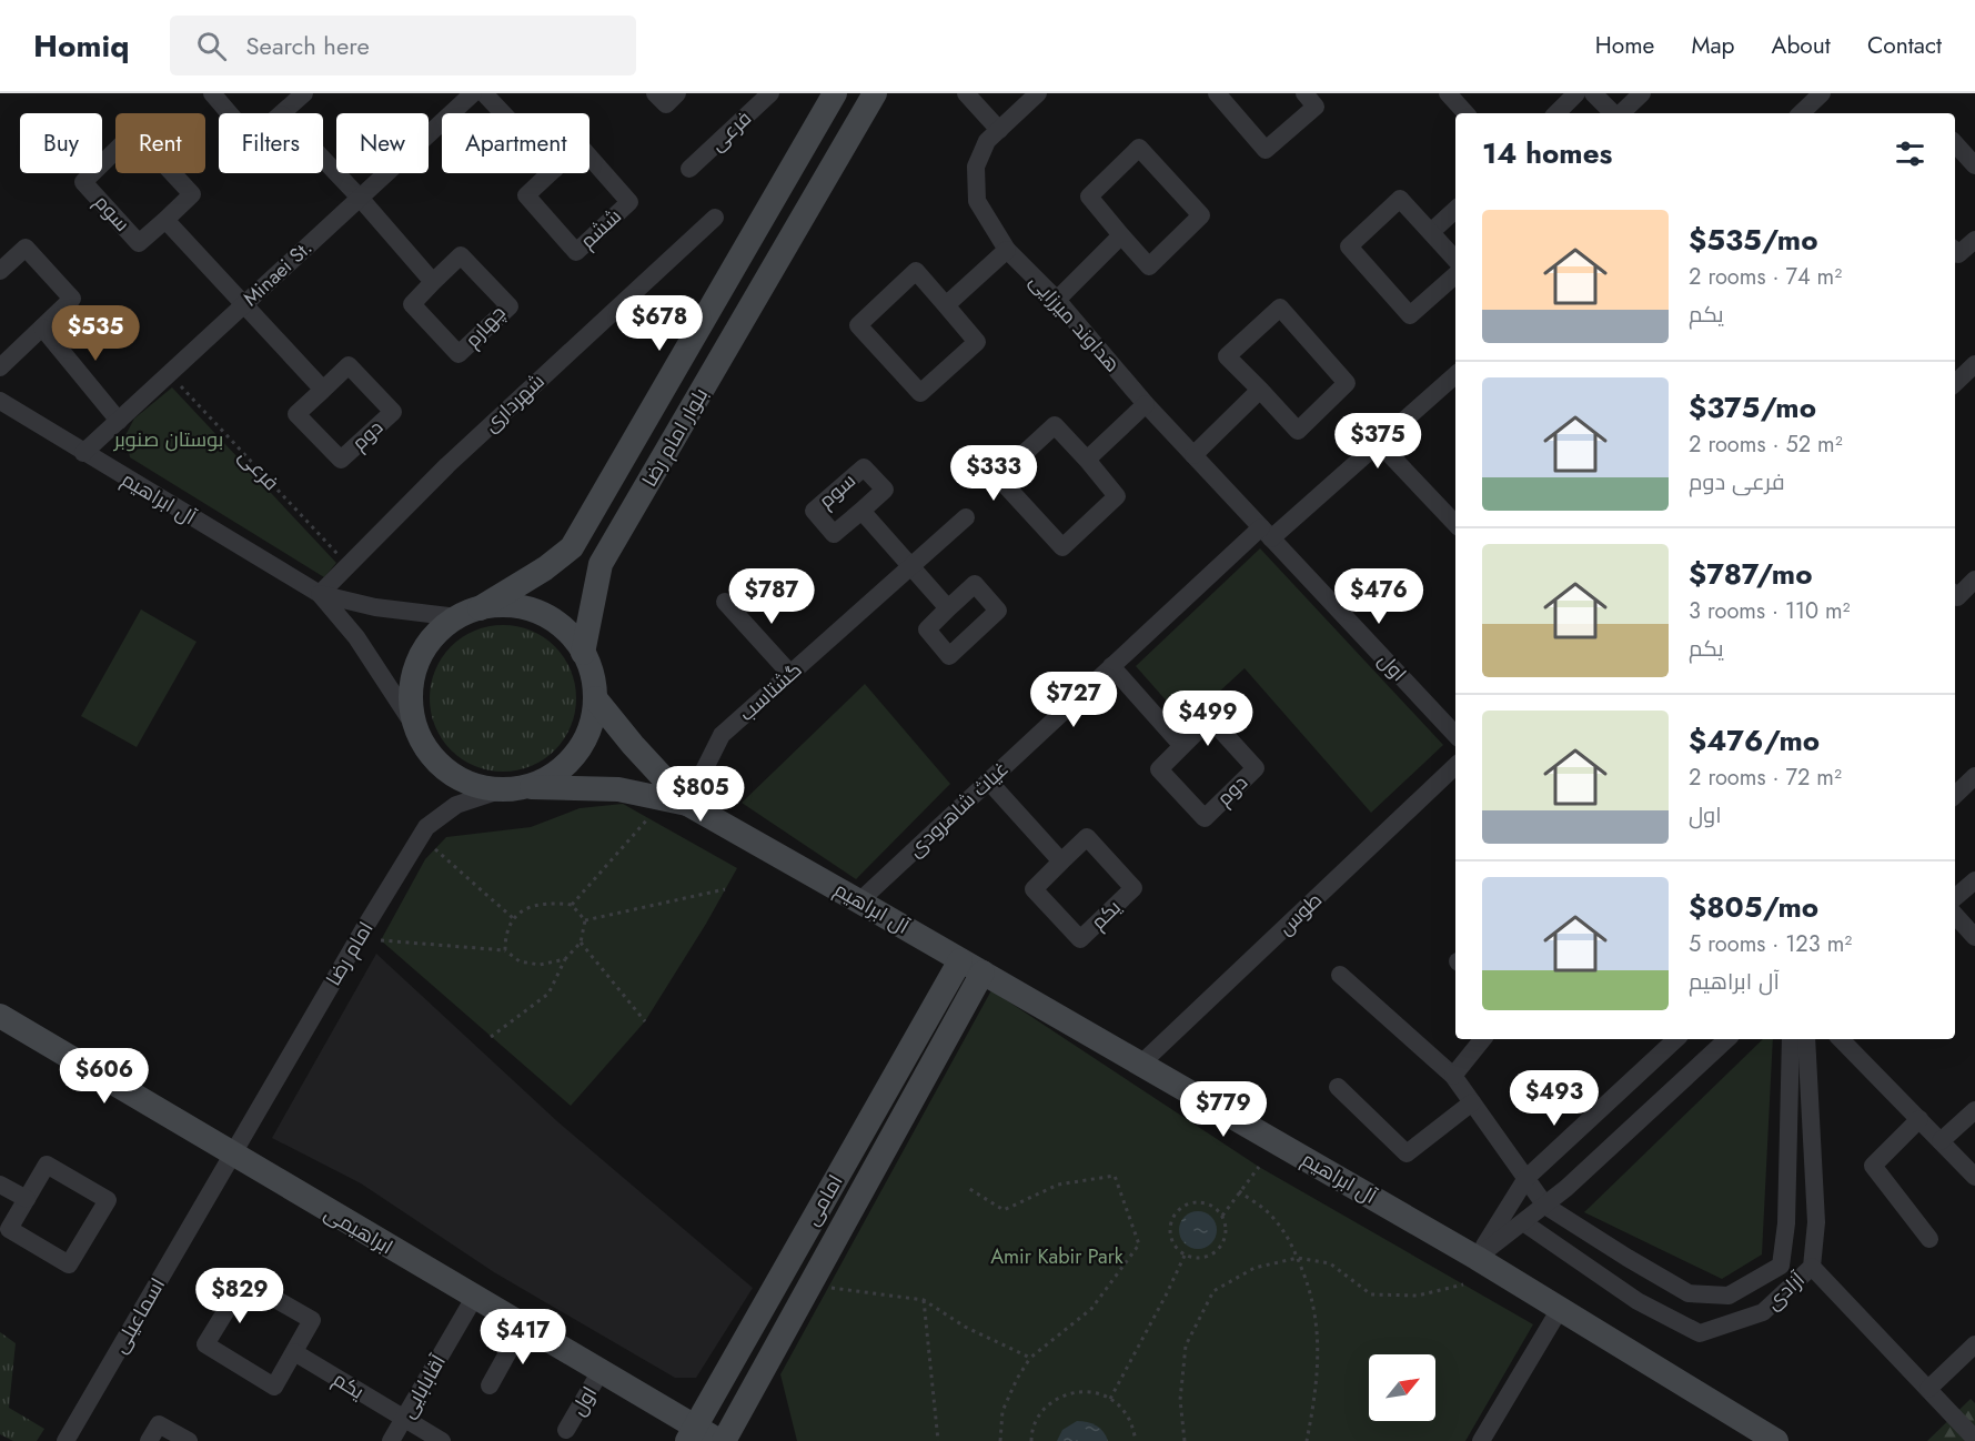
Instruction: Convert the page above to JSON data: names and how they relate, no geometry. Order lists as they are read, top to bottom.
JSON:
{
  "streets": {
    "main road": [
      "بلوار امام رضا",
      "آل ابراهیم",
      "امامی",
      "ابراهیمی"
    ],
    "street": [
      "فرعی",
      "سوم",
      "ششم",
      "Minaei St.",
      "هداوند میرزایی",
      "چهارم",
      "شهرداری",
      "دوم",
      "اول",
      "گشتاسب",
      "غیاث شاهرودی",
      "طوس",
      "یکم",
      "امام رضا",
      "آزادی",
      "اسماعیلی",
      "آقابابایی"
    ]
  },
  "crossings": [
    ["فرعی", "Minaei St."],
    ["فرعی", "شهرداری"],
    ["سوم", "گشتاسب"],
    ["Minaei St.", "آل ابراهیم"],
    ["هداوند میرزایی", "اول"],
    ["هداوند میرزایی", "غیاث شاهرودی"],
    ["شهرداری", "آل ابراهیم"],
    ["بلوار امام رضا", "امام رضا"],
    ["آل ابراهیم", "گشتاسب"],
    ["آل ابراهیم", "غیاث شاهرودی"],
    ["آل ابراهیم", "طوس"],
    ["آل ابراهیم", "امامی"],
    ["اول", "غیاث شاهرودی"],
    ["اول", "ابراهیمی"],
    ["یکم", "آقابابایی"],
    ["امام رضا", "ابراهیمی"],
    ["امام رضا", "اسماعیلی"],
    ["امامی", "ابراهیمی"],
    ["ابراهیمی", "اسماعیلی"],
    ["ابراهیمی", "آقابابایی"]
  ],
  "parks": ["بوستان صنوبر", "Amir Kabir Park"],
  "north": "top right",
  "page": {
    "header": "Homiq",
    "search": "Search here",
    "nav": [
      "Home",
      "Map",
      "About",
      "Contact"
    ],
    "chip": [
      "Buy",
      "Rent",
      "Filters",
      "New",
      "Apartment"
    ],
    "heading": "14 homes",
    "list": [
      {
        "name": "$535/mo",
        "note": "2 rooms · 74 m² · یکم"
      },
      {
        "name": "$375/mo",
        "note": "2 rooms · 52 m² · فرعی دوم"
      },
      {
        "name": "$787/mo",
        "note": "3 rooms · 110 m² · یکم"
      },
      {
        "name": "$476/mo",
        "note": "2 rooms · 72 m² · اول"
      },
      {
        "name": "$805/mo",
        "note": "5 rooms · 123 m² · آل ابراهیم"
      }
    ],
    "price": [
      "$678",
      "$535",
      "$375",
      "$333",
      "$787",
      "$476",
      "$727",
      "$499",
      "$805",
      "$606",
      "$493",
      "$779",
      "$829",
      "$417"
    ]
  }
}
